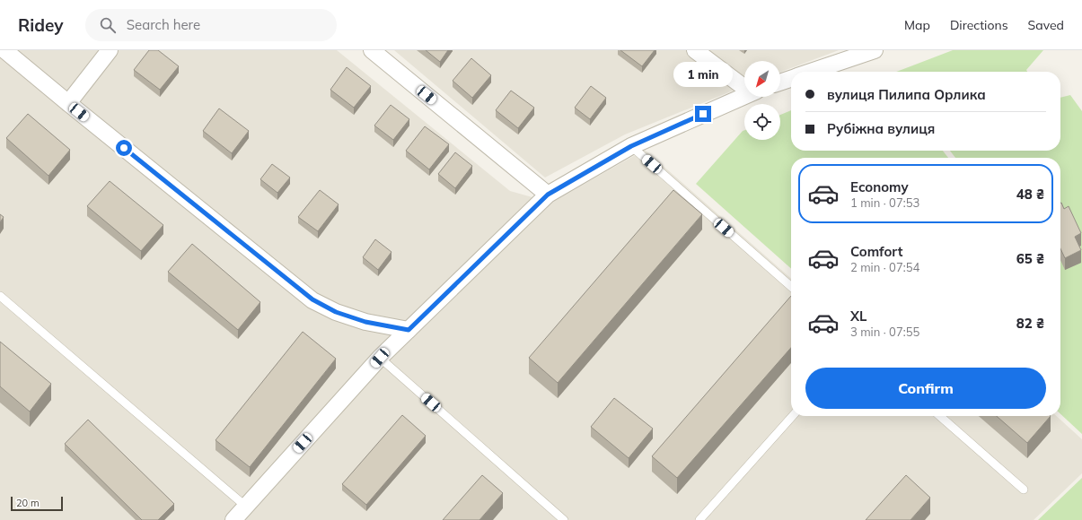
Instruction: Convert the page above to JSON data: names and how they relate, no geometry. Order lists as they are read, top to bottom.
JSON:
{
  "scale_bar": "20 m",
  "north": "bottom left",
  "page": {
    "header": "Ridey",
    "search": "Search here",
    "nav": ["Map", "Directions", "Saved"],
    "bubble": "1 min",
    "banner": ["вулиця Пилипа Орлика", "Рубіжна вулиця"],
    "list": [
      {
        "name": "Economy",
        "note": "1 min · 07:53",
        "value": "48 ₴"
      },
      {
        "name": "Comfort",
        "note": "2 min · 07:54",
        "value": "65 ₴"
      },
      {
        "name": "XL",
        "note": "3 min · 07:55",
        "value": "82 ₴"
      }
    ],
    "buttons": "Confirm",
    "scale": "20 m"
  }
}
